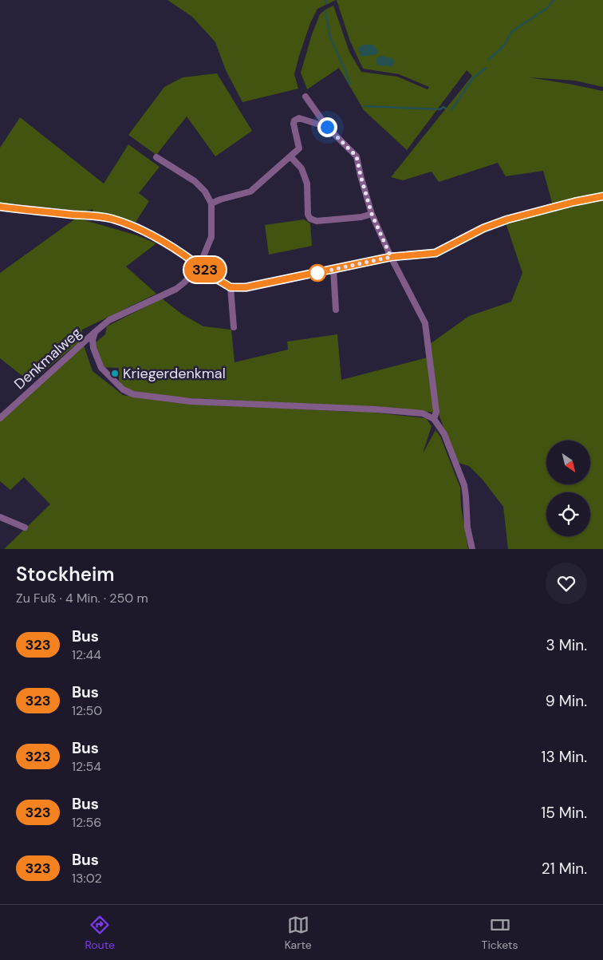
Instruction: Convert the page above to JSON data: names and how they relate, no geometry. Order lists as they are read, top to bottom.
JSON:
{
  "streets": {
    "street": ["Denkmalweg"]
  },
  "places": ["Kriegerdenkmal"],
  "lines": ["bus line 323"],
  "north": "bottom right",
  "page": {
    "on_map": "323",
    "heading": ["Stockheim", "Zu Fuß · 4 Min. · 250 m"],
    "list": [
      {
        "mark": "323",
        "name": "Bus",
        "note": "12:44",
        "value": "3 Min."
      },
      {
        "mark": "323",
        "name": "Bus",
        "note": "12:50",
        "value": "9 Min."
      },
      {
        "mark": "323",
        "name": "Bus",
        "note": "12:54",
        "value": "13 Min."
      },
      {
        "mark": "323",
        "name": "Bus",
        "note": "12:56",
        "value": "15 Min."
      },
      {
        "mark": "323",
        "name": "Bus",
        "note": "13:02",
        "value": "21 Min."
      }
    ],
    "tabs": ["Route", "Karte", "Tickets"]
  }
}
